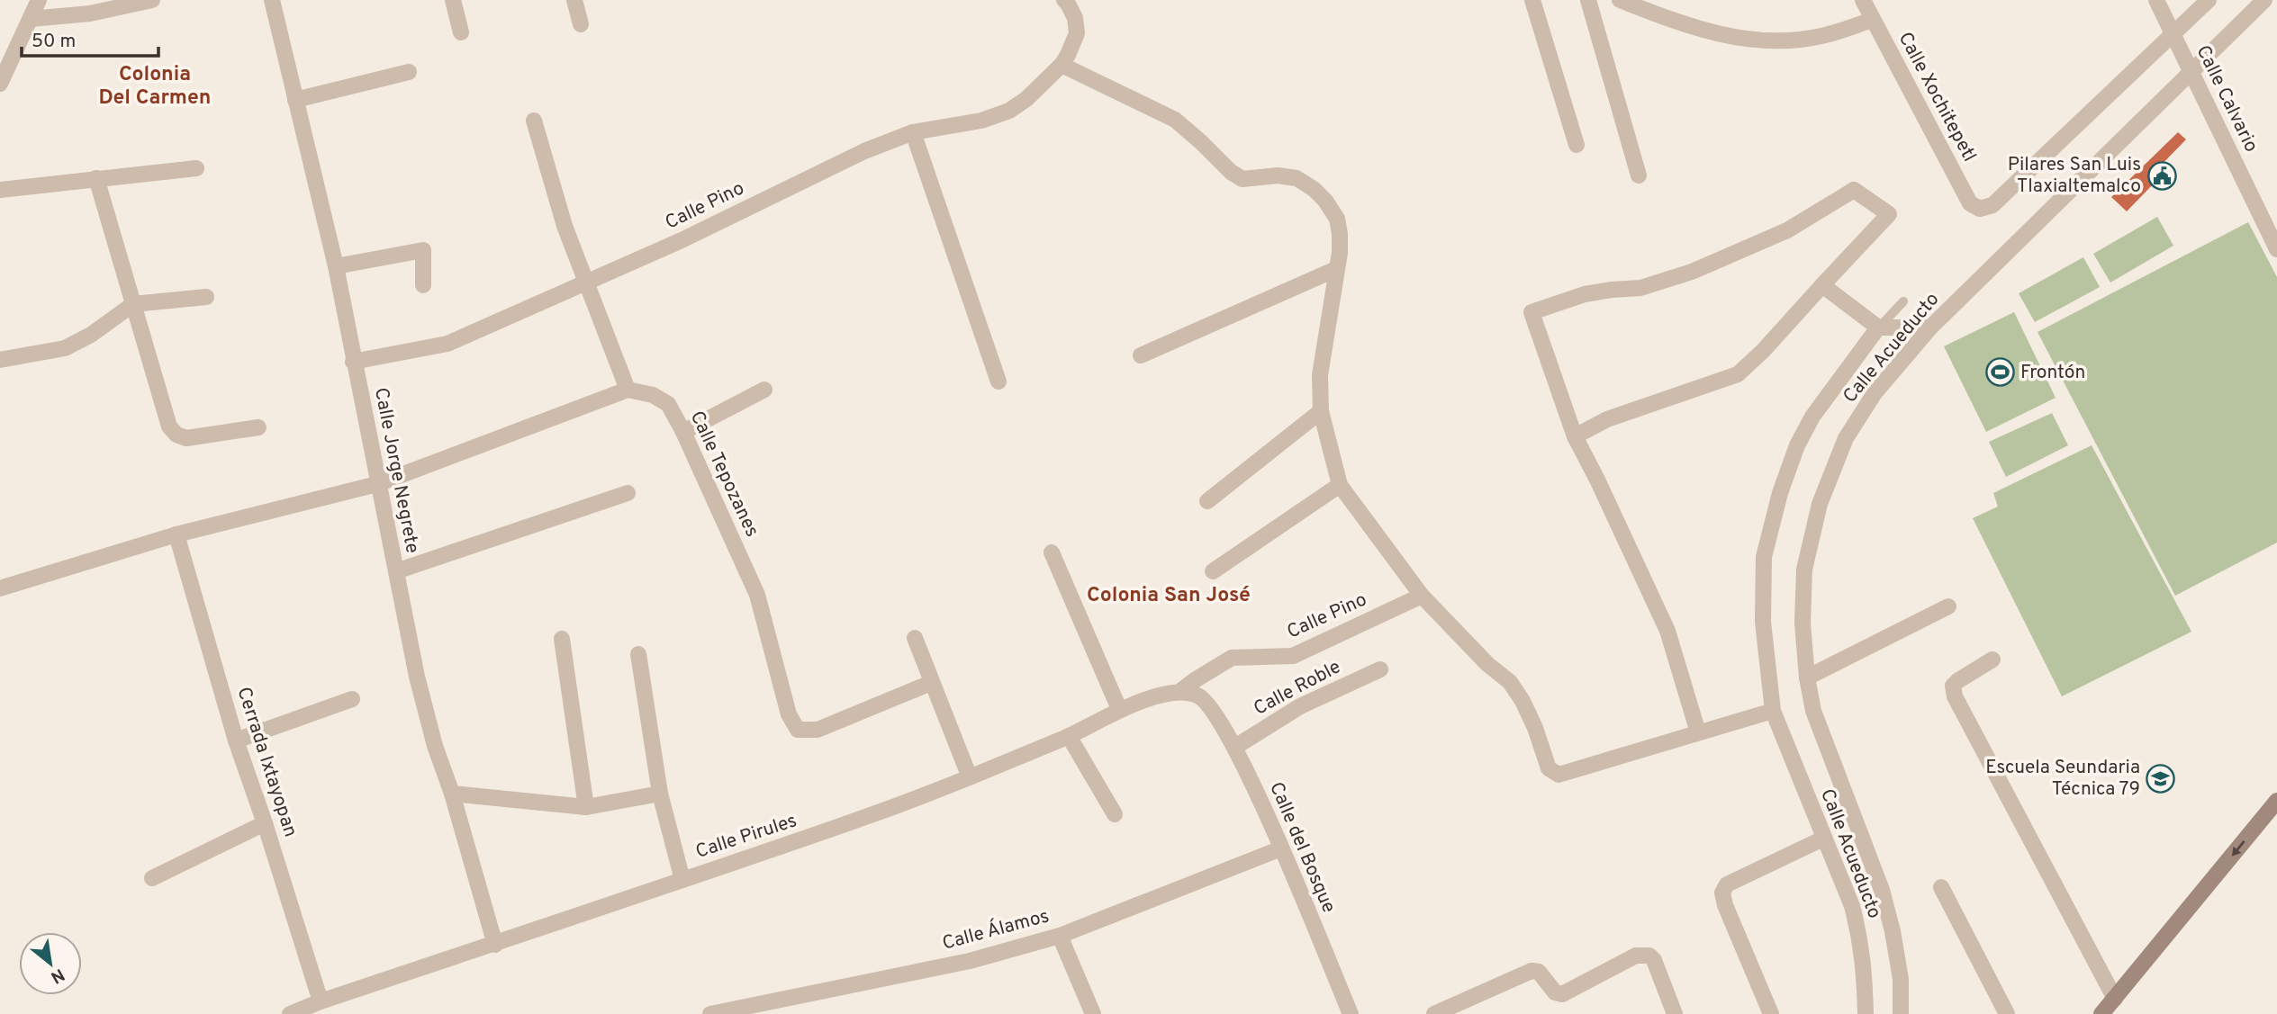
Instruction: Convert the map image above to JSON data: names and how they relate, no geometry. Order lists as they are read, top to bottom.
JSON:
{
  "streets": {
    "street": [
      "Calle Xochitepetl",
      "Calle Calvario",
      "Calle Pino",
      "Calle Acueducto",
      "Calle Jorge Negrete",
      "Calle Tepozanes",
      "Calle Roble",
      "Cerrada Ixtayopan",
      "Calle Pirules",
      "Calle del Bosque",
      "Calle Álamos"
    ]
  },
  "crossings": [
    ["Calle Xochitepetl", "Calle Calvario"],
    ["Calle Calvario", "Calle Acueducto"],
    ["Calle Pino", "Calle Jorge Negrete"],
    ["Calle Pino", "Calle Pirules"],
    ["Calle Pino", "Calle del Bosque"],
    ["Calle Jorge Negrete", "Calle Pirules"],
    ["Calle Roble", "Calle del Bosque"],
    ["Cerrada Ixtayopan", "Calle Pirules"],
    ["Calle Pirules", "Calle del Bosque"],
    ["Calle del Bosque", "Calle Álamos"]
  ],
  "districts": ["Colonia Del Carmen", "Colonia San José"],
  "places": {
    "public building": ["Pilares San Luis Tlaxialtemalco"],
    "sports": ["Frontón"],
    "school or university": ["Escuela Seundaria Técnica 79"]
  },
  "scale_bar": "50 m",
  "north": "bottom right"
}
